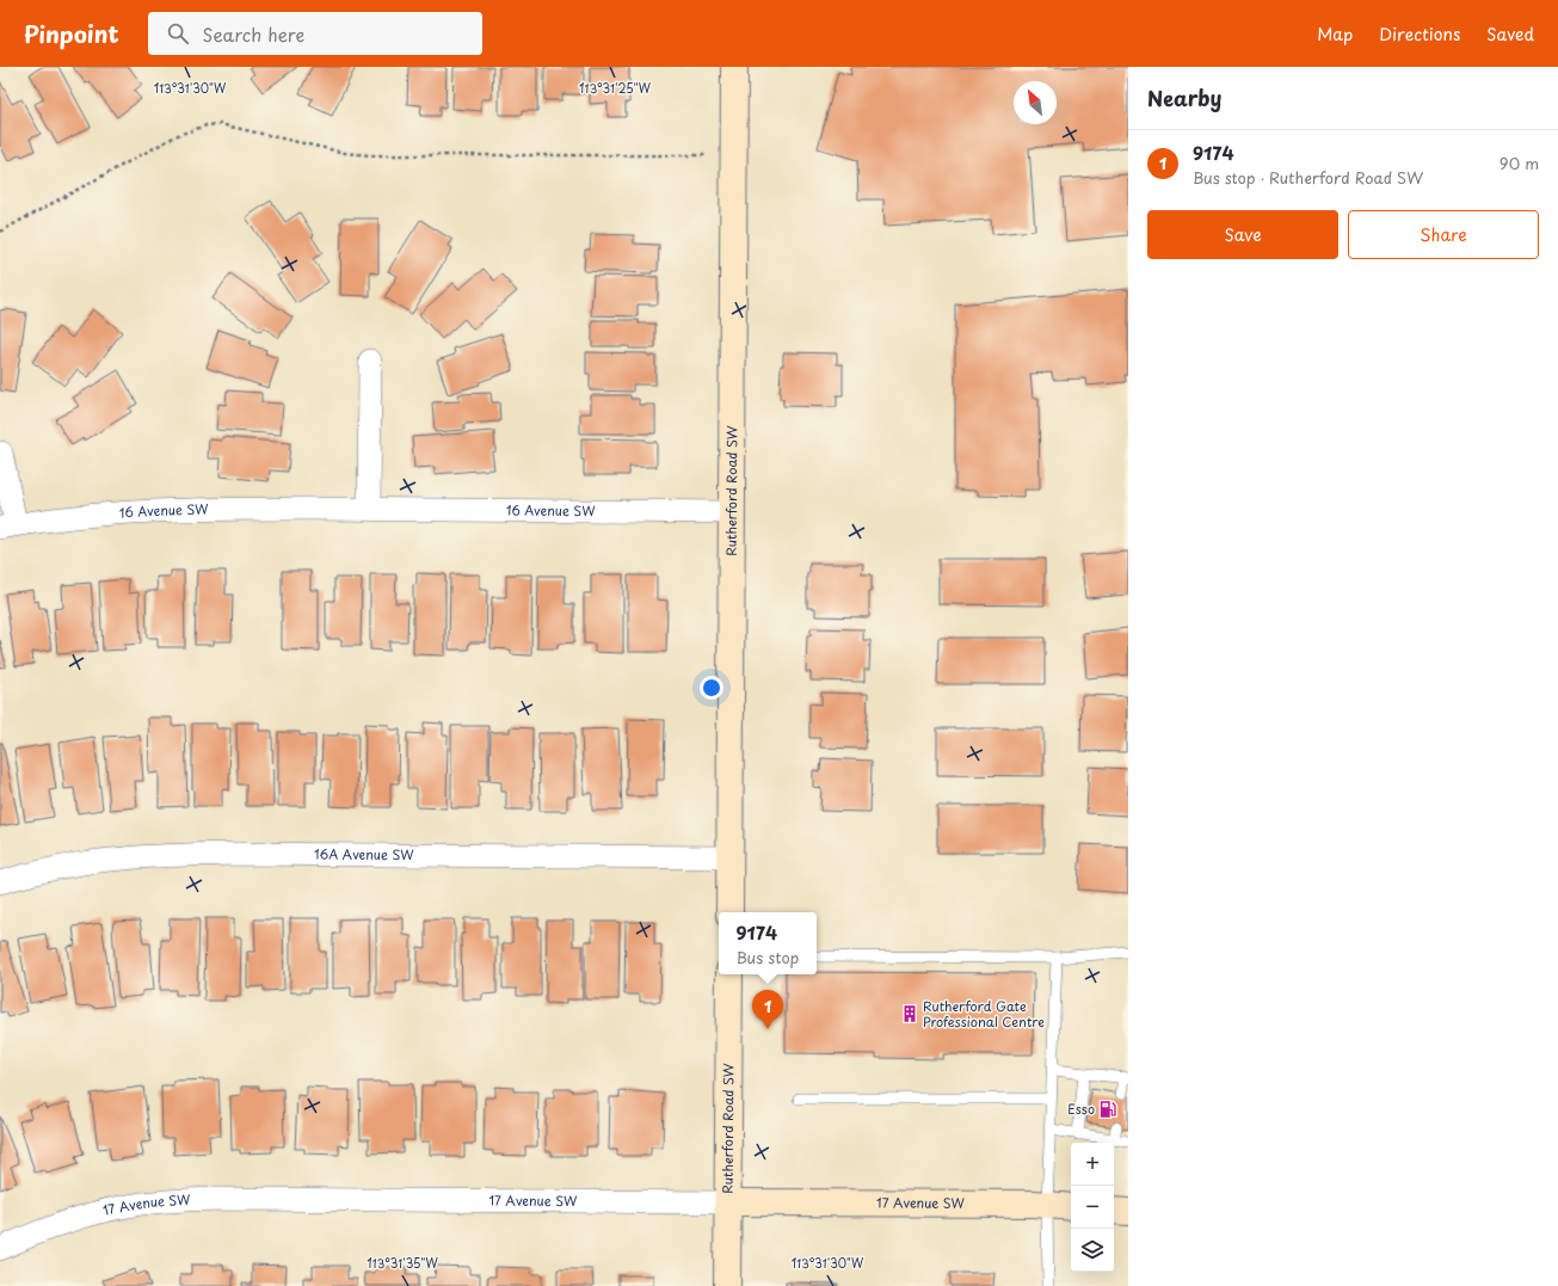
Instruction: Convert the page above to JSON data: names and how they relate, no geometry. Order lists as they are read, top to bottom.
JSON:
{
  "streets": {
    "street": [
      "Rutherford Road SW",
      "16 Avenue SW",
      "16A Avenue SW",
      "17 Avenue SW"
    ]
  },
  "crossings": [
    ["Rutherford Road SW", "16 Avenue SW"],
    ["Rutherford Road SW", "16A Avenue SW"],
    ["Rutherford Road SW", "17 Avenue SW"]
  ],
  "places": {
    "building": ["Rutherford Gate Professional Centre"],
    "fuel station": ["Esso"]
  },
  "north": "top left",
  "page": {
    "header": "Pinpoint",
    "search": "Search here",
    "nav": ["Map", "Directions", "Saved"],
    "heading": "Nearby",
    "list": [
      {
        "mark": "1",
        "name": "9174",
        "note": "Bus stop · Rutherford Road SW",
        "value": "90 m"
      }
    ],
    "buttons": ["Save", "Share"],
    "popup": ["9174", "Bus stop"],
    "pins": "1",
    "map_buttons": ["+", "−"]
  },
  "coordinates": ["113°31'30\"W", "113°31'25\"W", "113°31'35\"W"]
}
